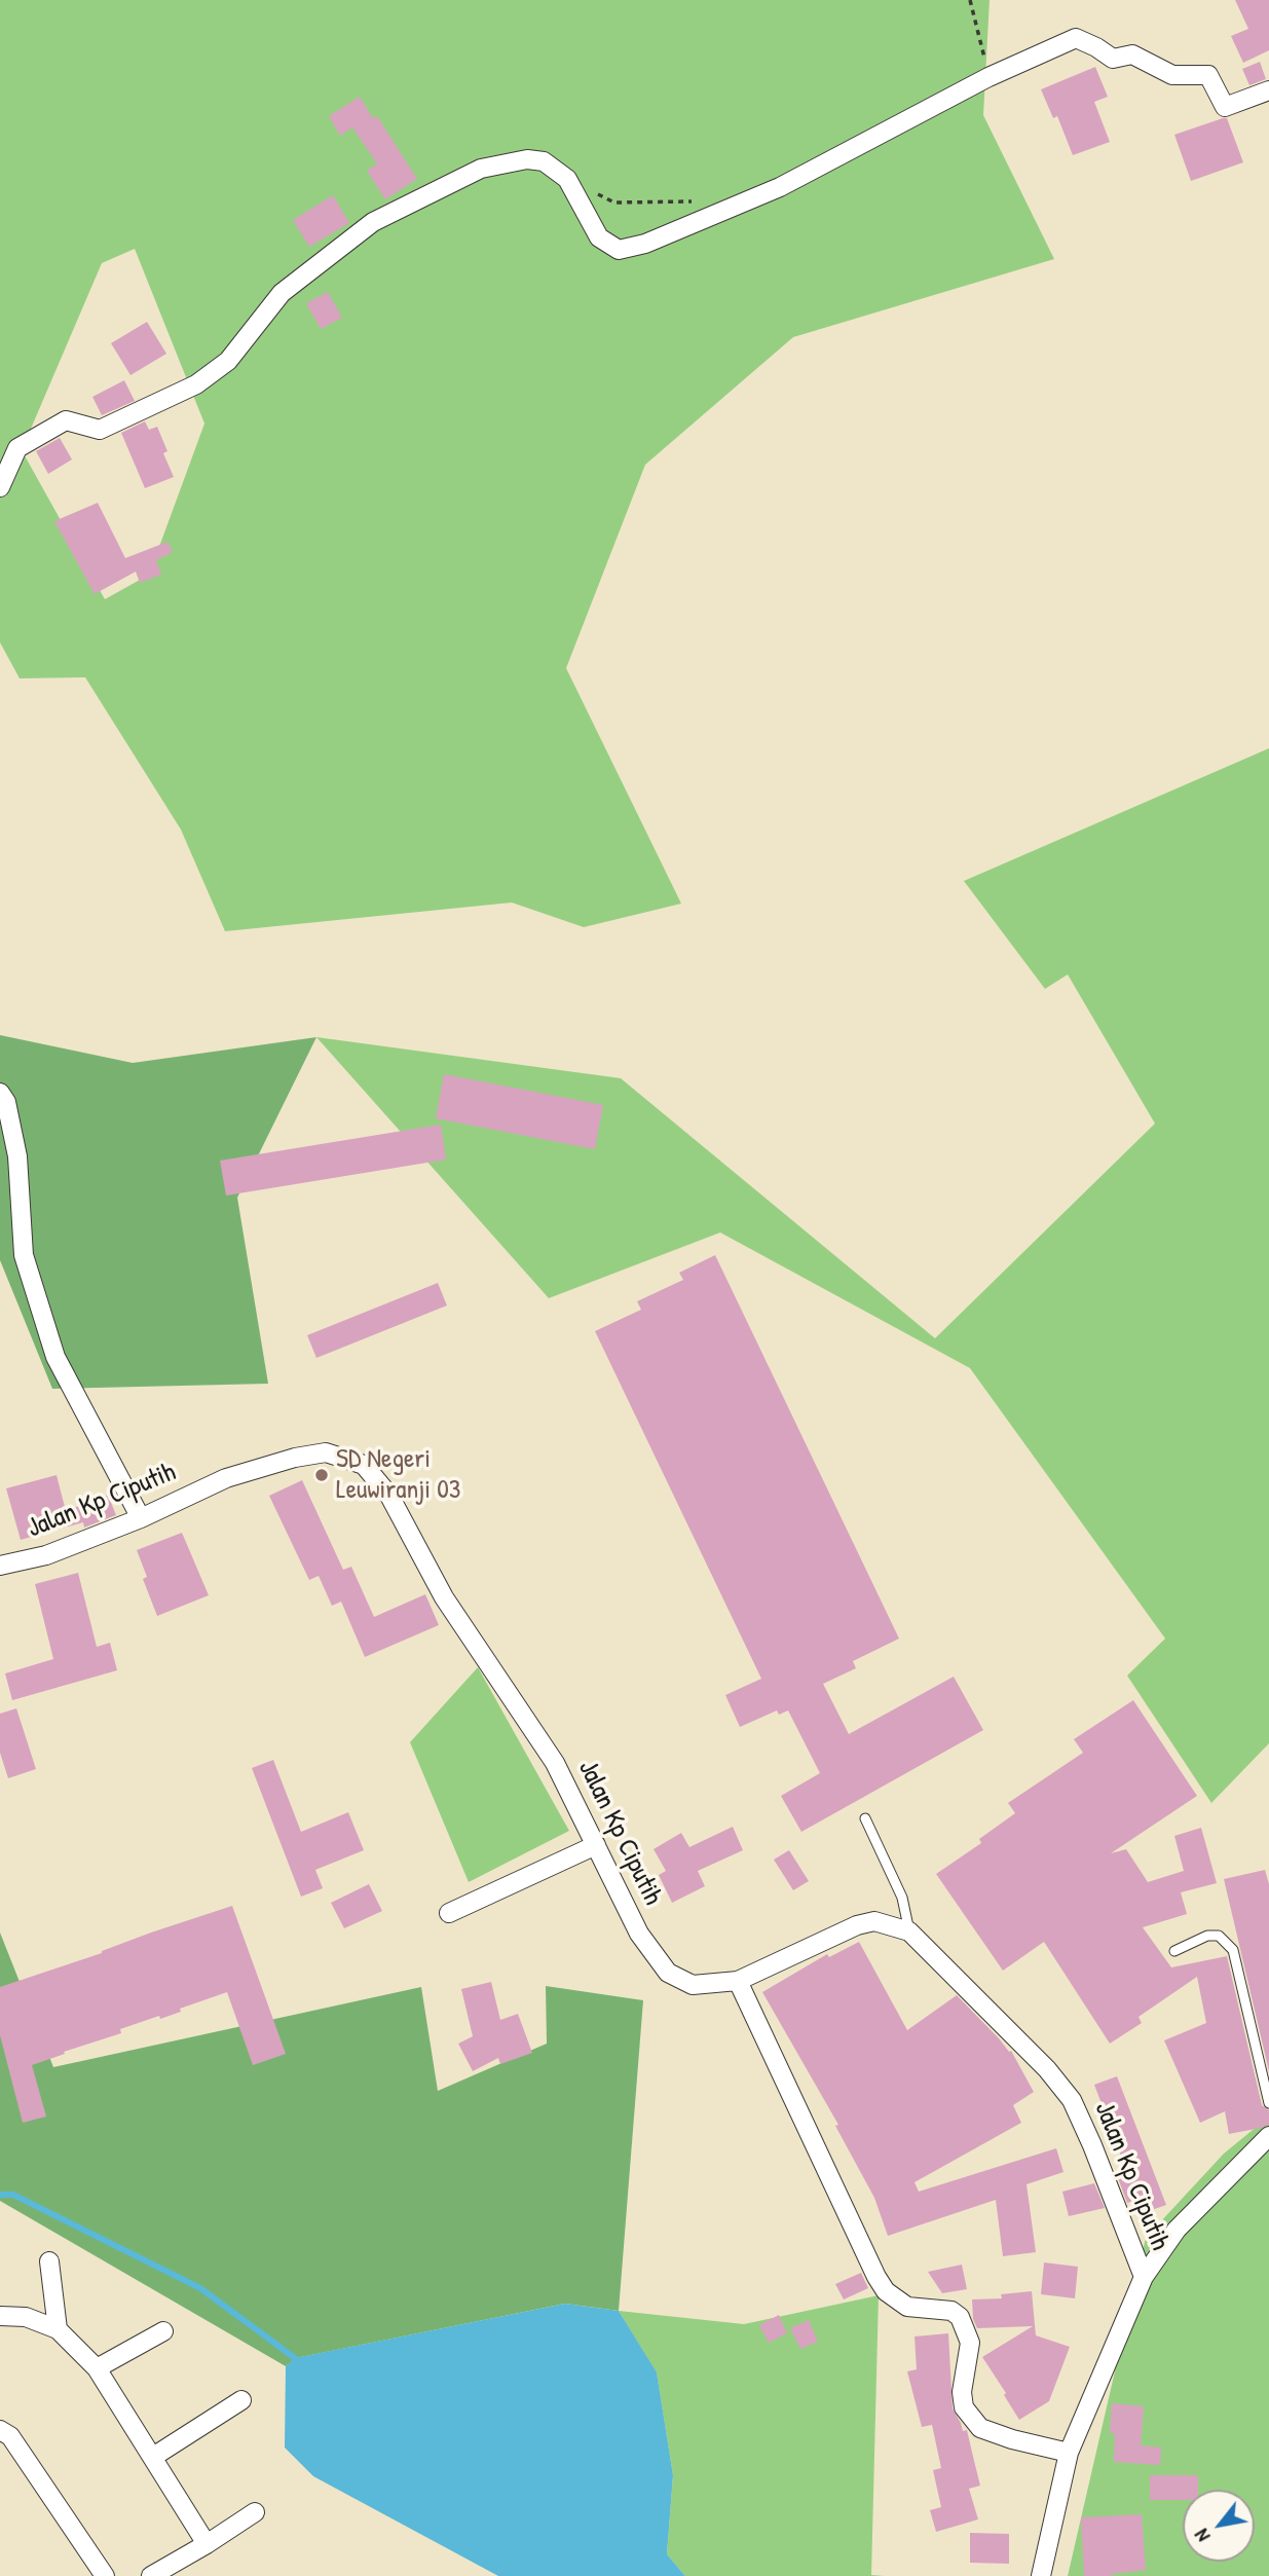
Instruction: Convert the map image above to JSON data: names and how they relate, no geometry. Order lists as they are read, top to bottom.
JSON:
{
  "streets": {
    "street": ["Jalan Kp Ciputih"]
  },
  "places": ["SD Negeri Leuwiranji 03"],
  "north": "bottom left"
}
